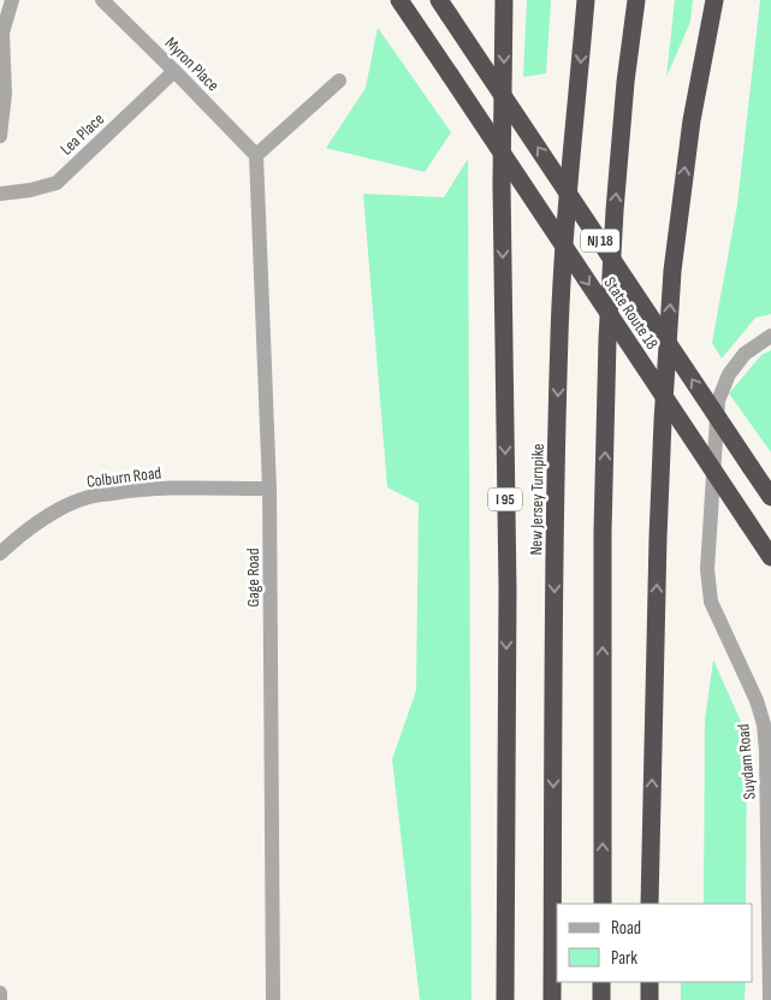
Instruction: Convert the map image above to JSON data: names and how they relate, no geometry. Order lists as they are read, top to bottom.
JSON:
{
  "streets": {
    "highway": [
      "NJ 18",
      "State Route 18",
      "I 95",
      "New Jersey Turnpike"
    ],
    "street": [
      "Myron Place",
      "Lea Place",
      "Colburn Road",
      "Gage Road",
      "Suydam Road"
    ]
  },
  "crossings": [
    ["Myron Place", "Lea Place"],
    ["Myron Place", "Gage Road"],
    ["Colburn Road", "Gage Road"]
  ],
  "legend": ["Road", "Park"]
}
